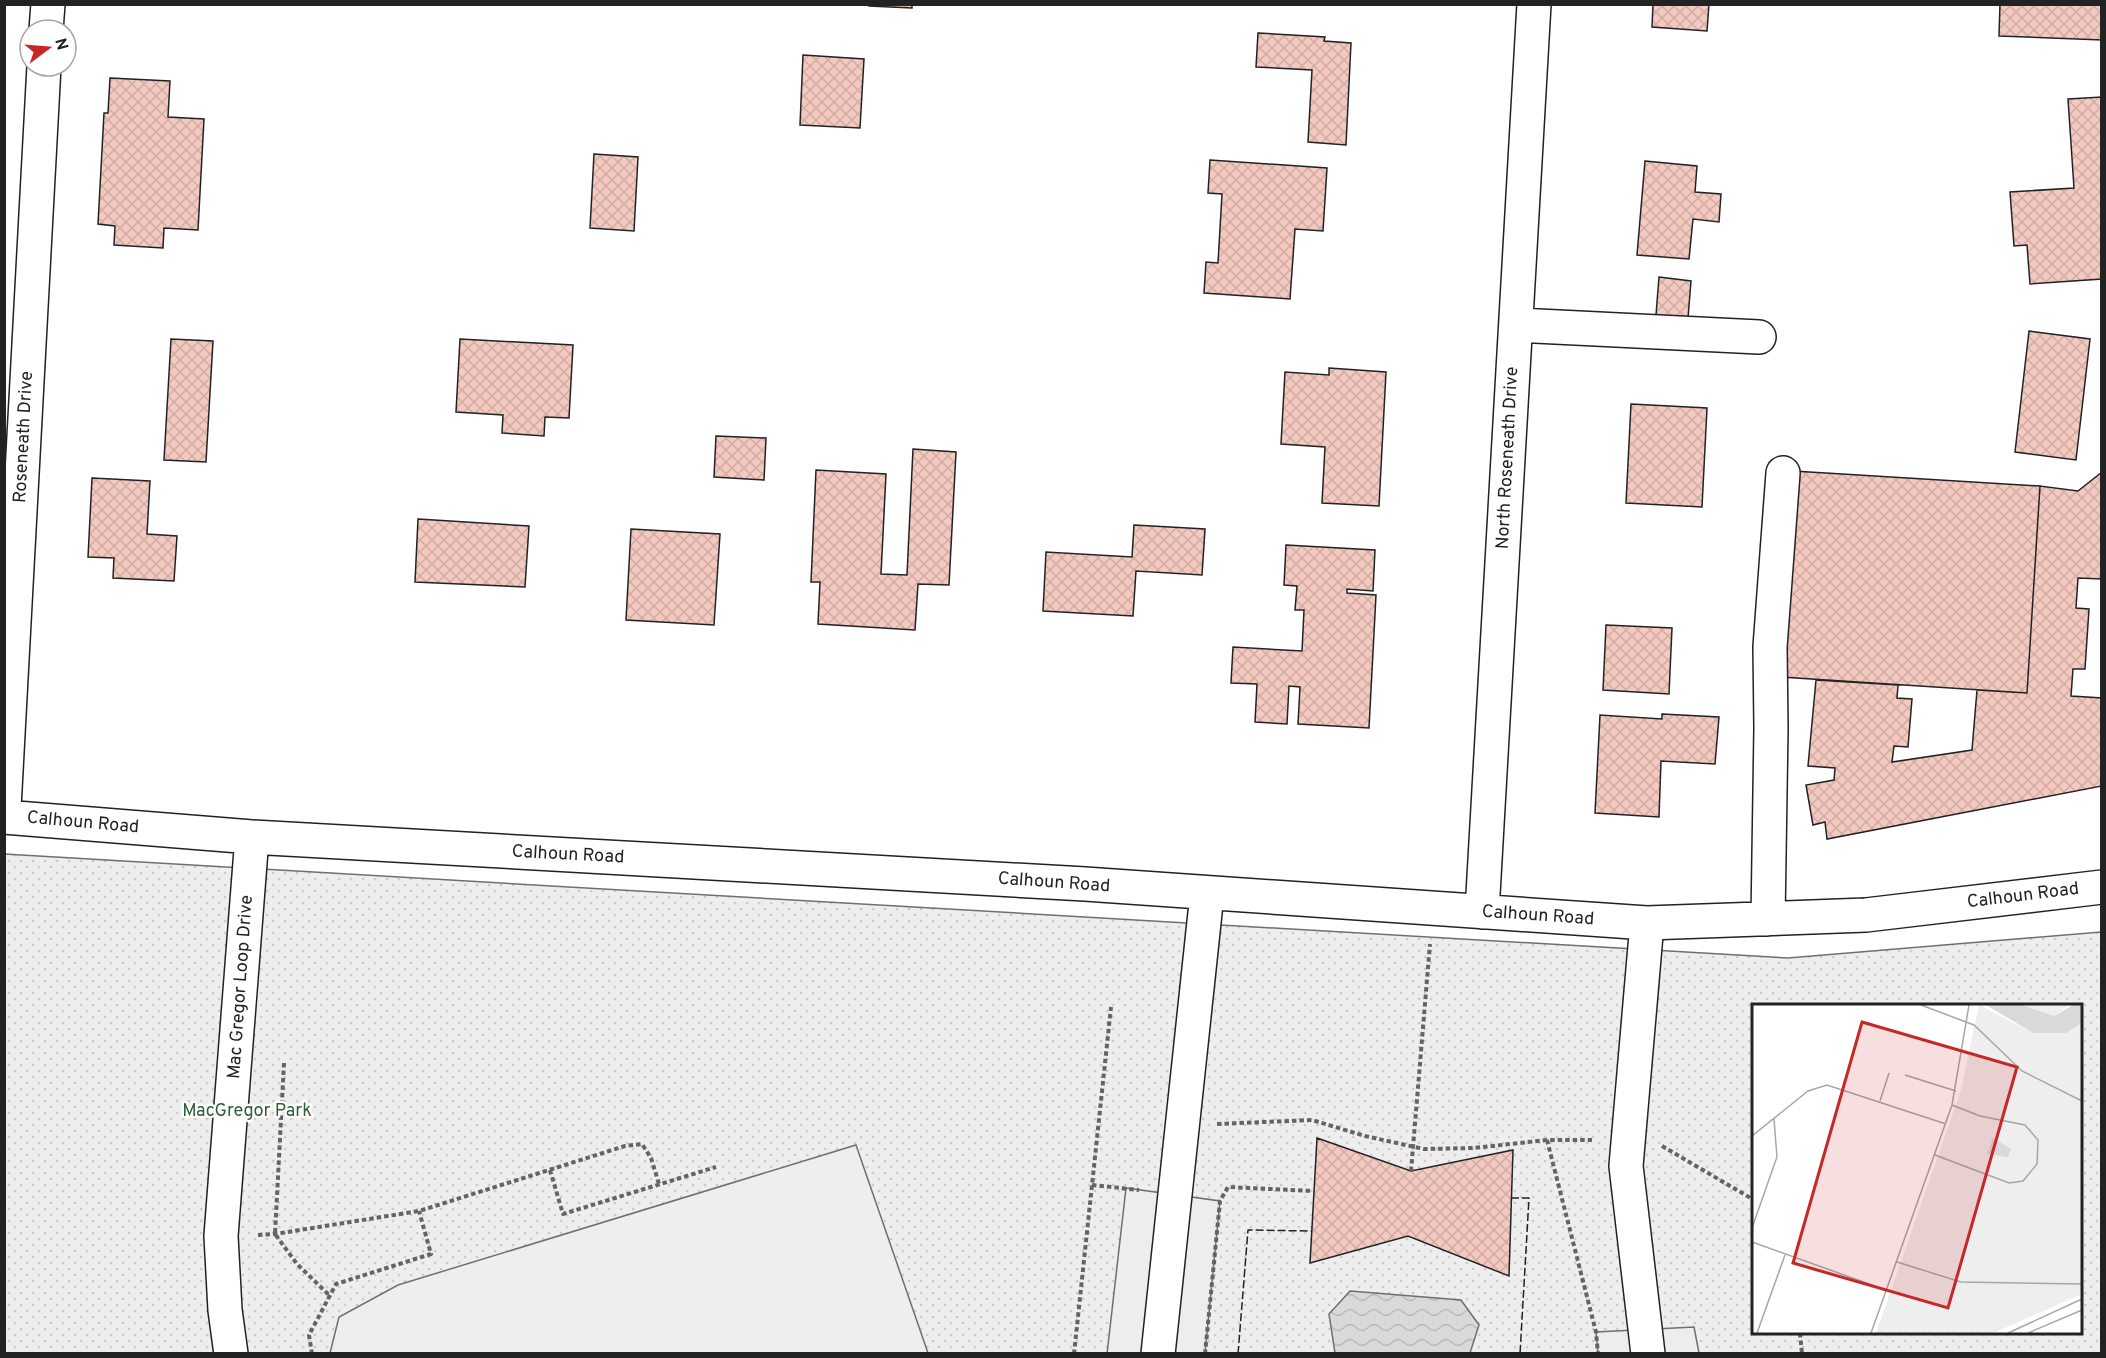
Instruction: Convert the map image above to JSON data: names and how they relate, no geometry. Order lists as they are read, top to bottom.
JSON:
{
  "streets": {
    "street": [
      "Roseneath Drive",
      "North Roseneath Drive",
      "Calhoun Road",
      "Mac Gregor Loop Drive"
    ]
  },
  "crossings": [
    ["North Roseneath Drive", "Calhoun Road"],
    ["Calhoun Road", "Mac Gregor Loop Drive"]
  ],
  "parks": ["MacGregor Park"],
  "north": "right"
}
